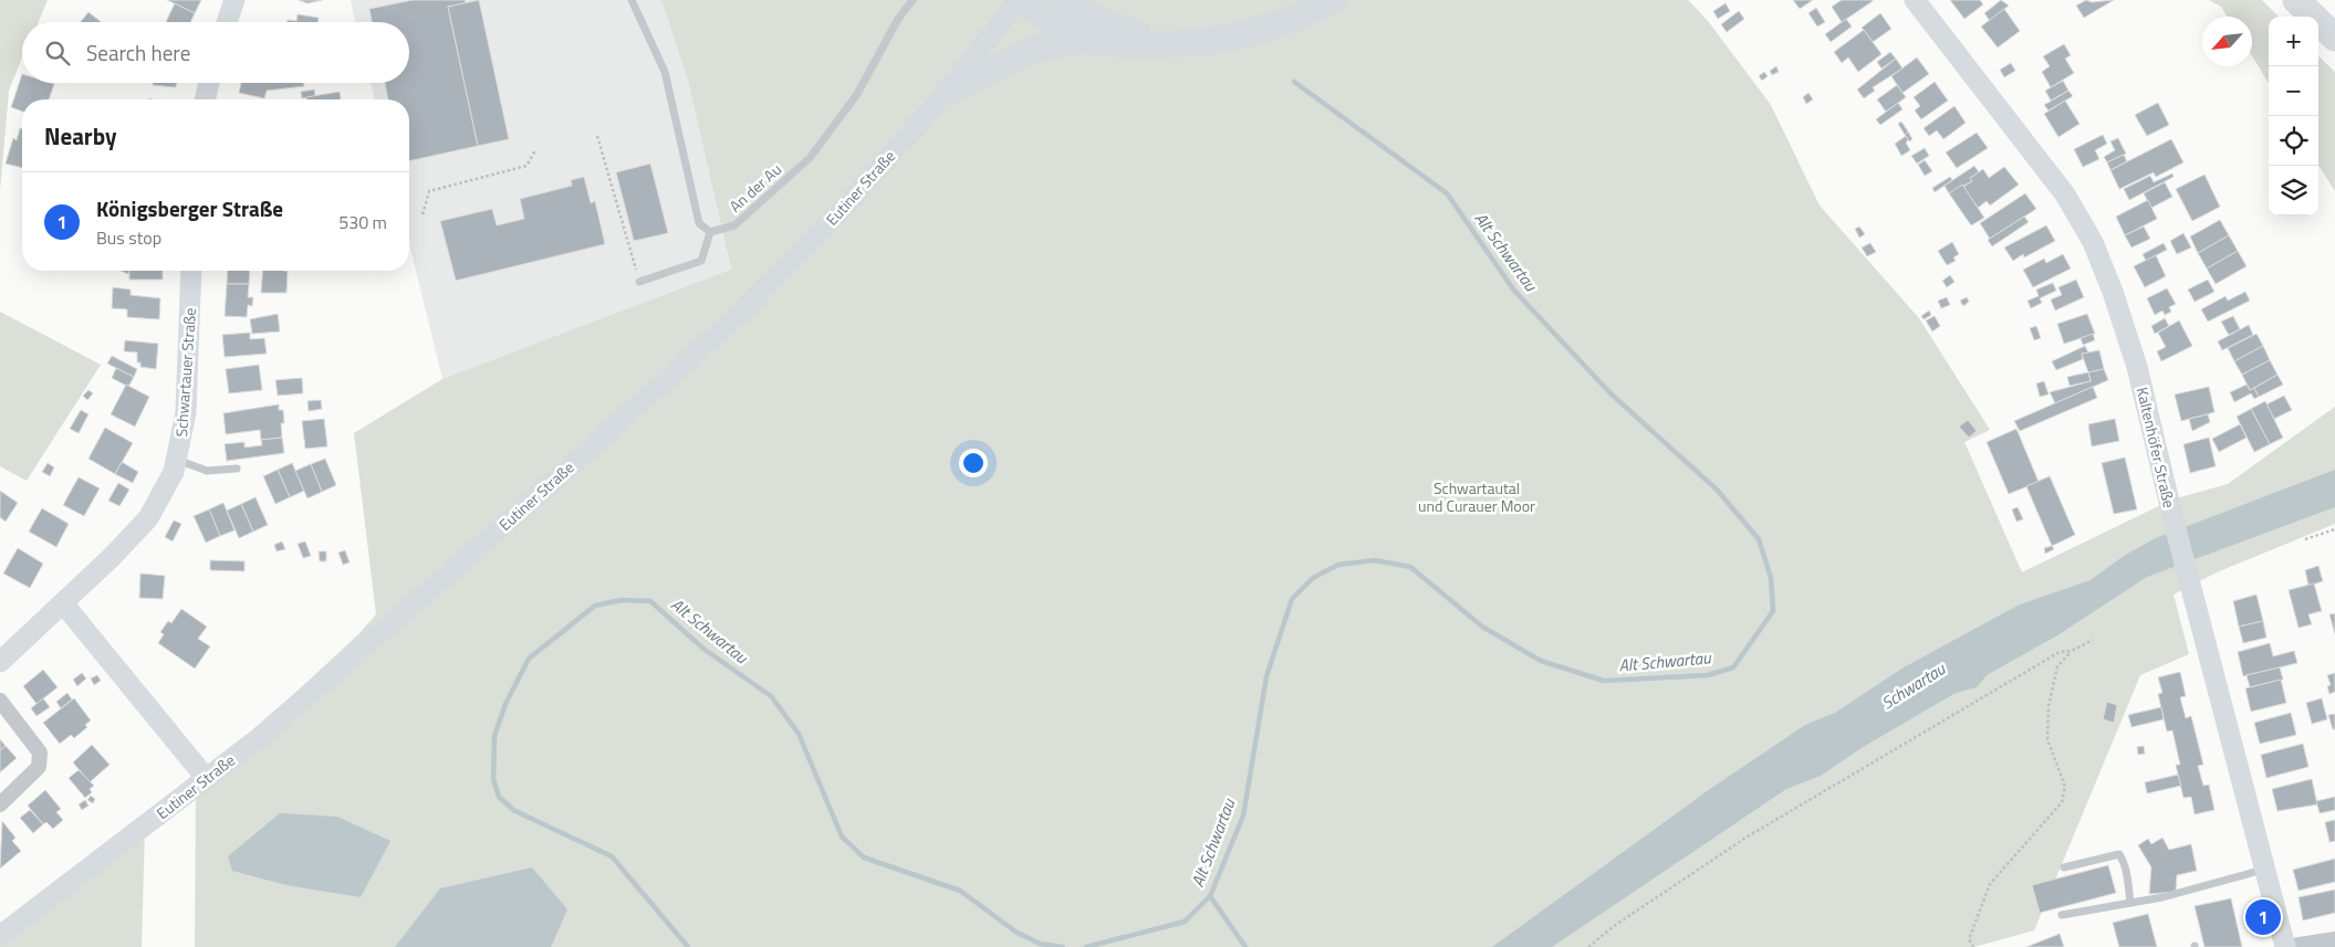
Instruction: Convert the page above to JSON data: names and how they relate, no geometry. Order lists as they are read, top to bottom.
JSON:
{
  "streets": {
    "street": ["Eutiner Straße", "Schwartauer Straße", "Kaltenhöfer Straße"],
    "lane": ["An der Au"]
  },
  "water": ["Alt Schwartau", "Schwartau"],
  "parks": ["Schwartautal und Curauer Moor"],
  "north": "bottom left",
  "page": {
    "map_buttons": ["+", "−"],
    "search": "Search here",
    "heading": "Nearby",
    "list": [
      {
        "mark": "1",
        "name": "Königsberger Straße",
        "note": "Bus stop",
        "value": "530 m"
      }
    ],
    "pins": "1"
  }
}
